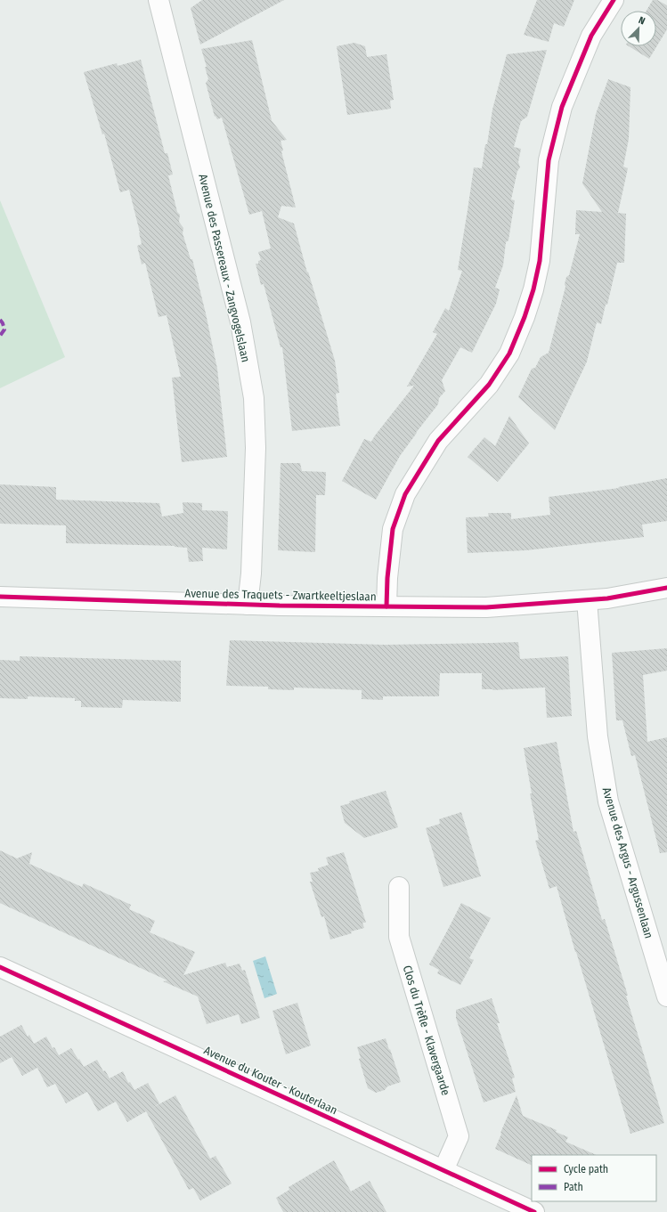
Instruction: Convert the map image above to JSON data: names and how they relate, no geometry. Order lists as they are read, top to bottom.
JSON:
{
  "streets": {
    "street": [
      "Avenue des Passereaux - Zangvogelslaan",
      "Avenue des Traquets - Zwartkeeltjeslaan",
      "Avenue des Argus - Argussenlaan",
      "Clos du Trèfle - Klavergaarde",
      "Avenue du Kouter - Kouterlaan"
    ]
  },
  "crossings": [
    ["Avenue des Passereaux - Zangvogelslaan", "Avenue des Traquets - Zwartkeeltjeslaan"],
    ["Avenue des Traquets - Zwartkeeltjeslaan", "Avenue des Argus - Argussenlaan"],
    ["Clos du Trèfle - Klavergaarde", "Avenue du Kouter - Kouterlaan"]
  ],
  "legend": ["Cycle path", "Path"],
  "north": "top right"
}
